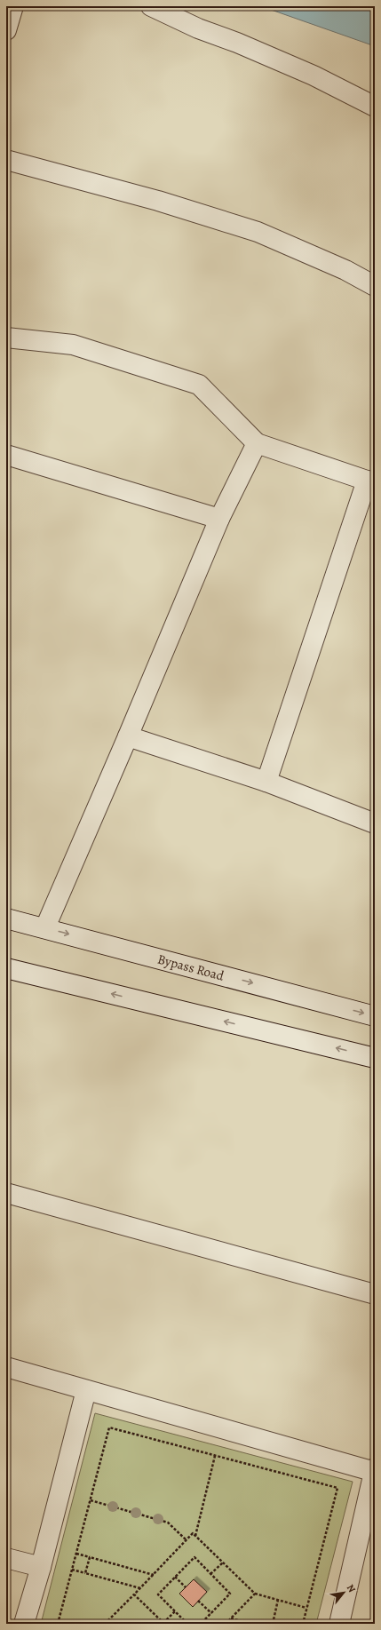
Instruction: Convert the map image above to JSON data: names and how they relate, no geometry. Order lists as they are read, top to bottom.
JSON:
{
  "streets": {
    "street": ["Bypass Road"]
  },
  "north": "top right"
}
